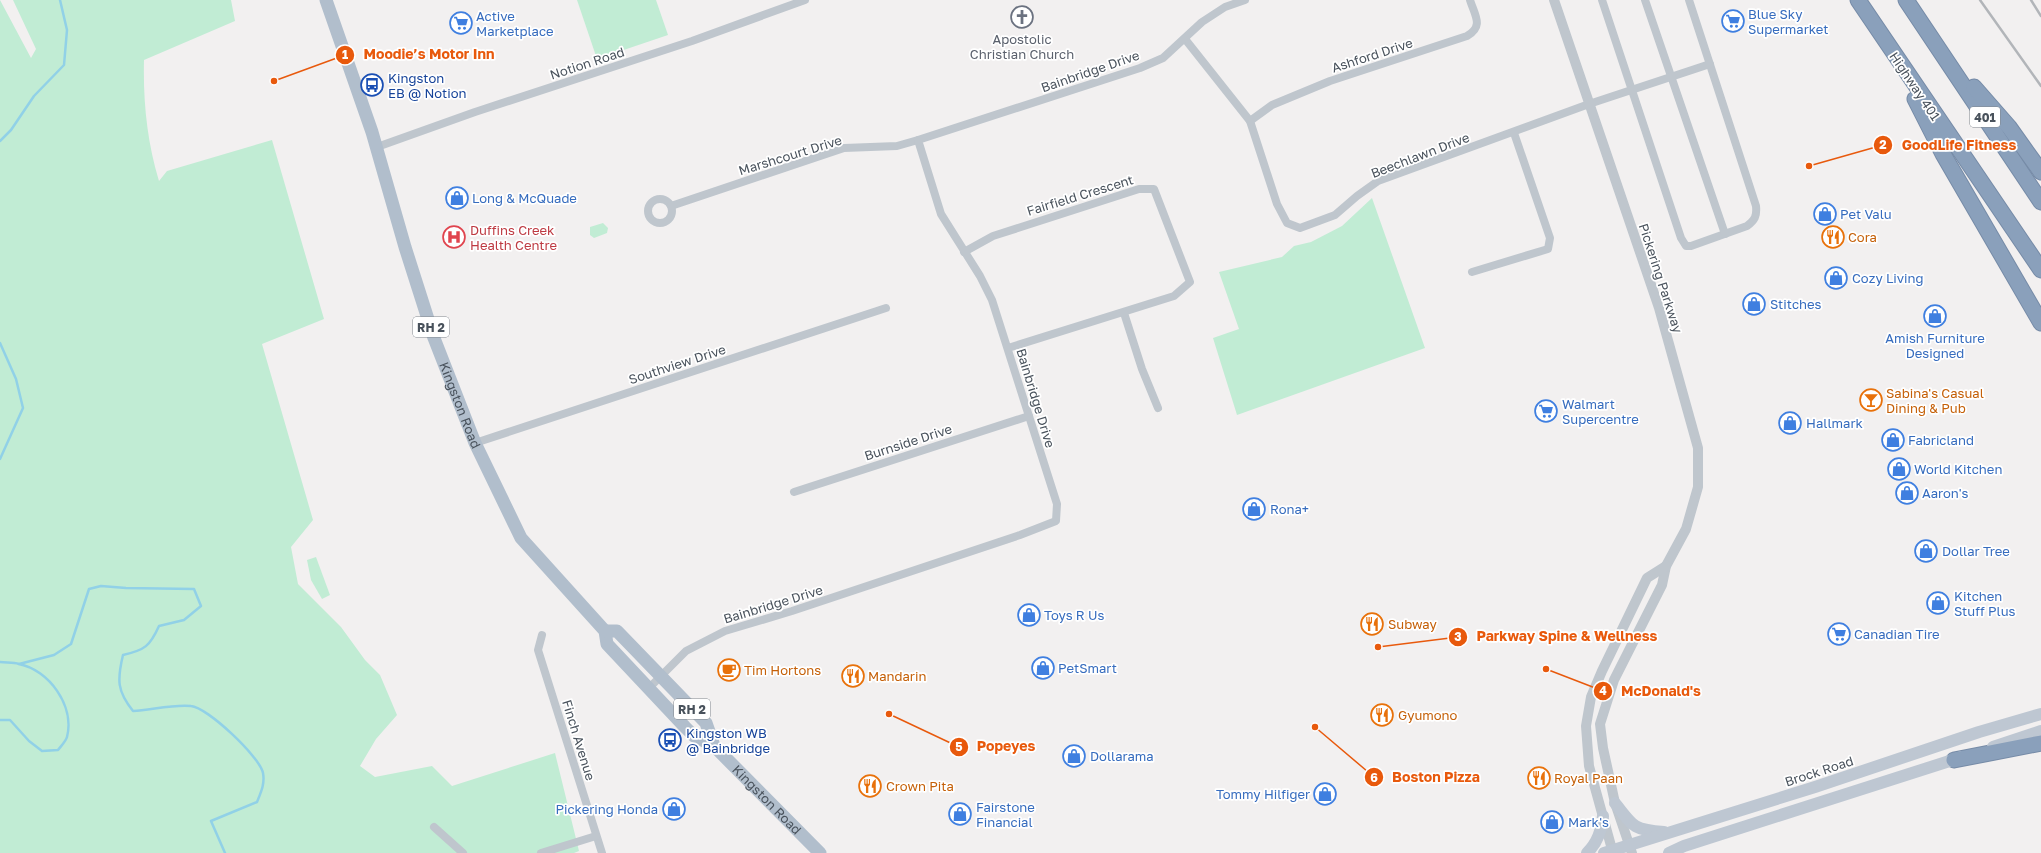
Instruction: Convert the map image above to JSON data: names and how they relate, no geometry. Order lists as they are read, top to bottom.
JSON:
{
  "streets": {
    "highway": ["Highway 401", "401"],
    "main road": ["RH 2", "Kingston Road", "Brock Road"],
    "street": [
      "Ashford Drive",
      "Notion Road",
      "Bainbridge Drive",
      "Marshcourt Drive",
      "Beechlawn Drive",
      "Fairfield Crescent",
      "Pickering Parkway",
      "Southview Drive",
      "Burnside Drive",
      "Finch Avenue"
    ]
  },
  "crossings": [
    ["Ashford Drive", "Beechlawn Drive"],
    ["Notion Road", "RH 2"],
    ["Notion Road", "Kingston Road"],
    ["Bainbridge Drive", "Marshcourt Drive"],
    ["Bainbridge Drive", "Beechlawn Drive"],
    ["Bainbridge Drive", "Fairfield Crescent"],
    ["Bainbridge Drive", "Kingston Road"],
    ["Bainbridge Drive", "Burnside Drive"],
    ["Beechlawn Drive", "Pickering Parkway"],
    ["Pickering Parkway", "Brock Road"],
    ["RH 2", "Kingston Road"],
    ["Southview Drive", "Kingston Road"]
  ],
  "places": {
    "church": ["Apostolic Christian Church"],
    "supermarket": [
      "Blue Sky Supermarket",
      "Active Marketplace",
      "Walmart Supercentre",
      "Canadian Tire"
    ],
    "other": [
      "Moodie’s Motor Inn",
      "GoodLife Fitness",
      "Parkway Spine & Wellness",
      "McDonald's",
      "Popeyes",
      "Boston Pizza"
    ],
    "bus stop": ["Kingston EB @ Notion", "Kingston WB @ Bainbridge"],
    "shop": [
      "Long & McQuade",
      "Pet Valu",
      "Cozy Living",
      "Stitches",
      "Amish Furniture Designed",
      "Hallmark",
      "Fabricland",
      "World Kitchen",
      "Aaron's",
      "Rona+",
      "Dollar Tree",
      "Kitchen Stuff Plus",
      "Toys R Us",
      "PetSmart",
      "Dollarama",
      "Tommy Hilfiger",
      "Pickering Honda",
      "Fairstone Financial",
      "Mark's"
    ],
    "hospital": ["Duffins Creek Health Centre"],
    "restaurant": [
      "Cora",
      "Subway",
      "Mandarin",
      "Gyumono",
      "Royal Paan",
      "Crown Pita"
    ],
    "bar": ["Sabina's Casual Dining & Pub"],
    "cafe": ["Tim Hortons"]
  }
}
